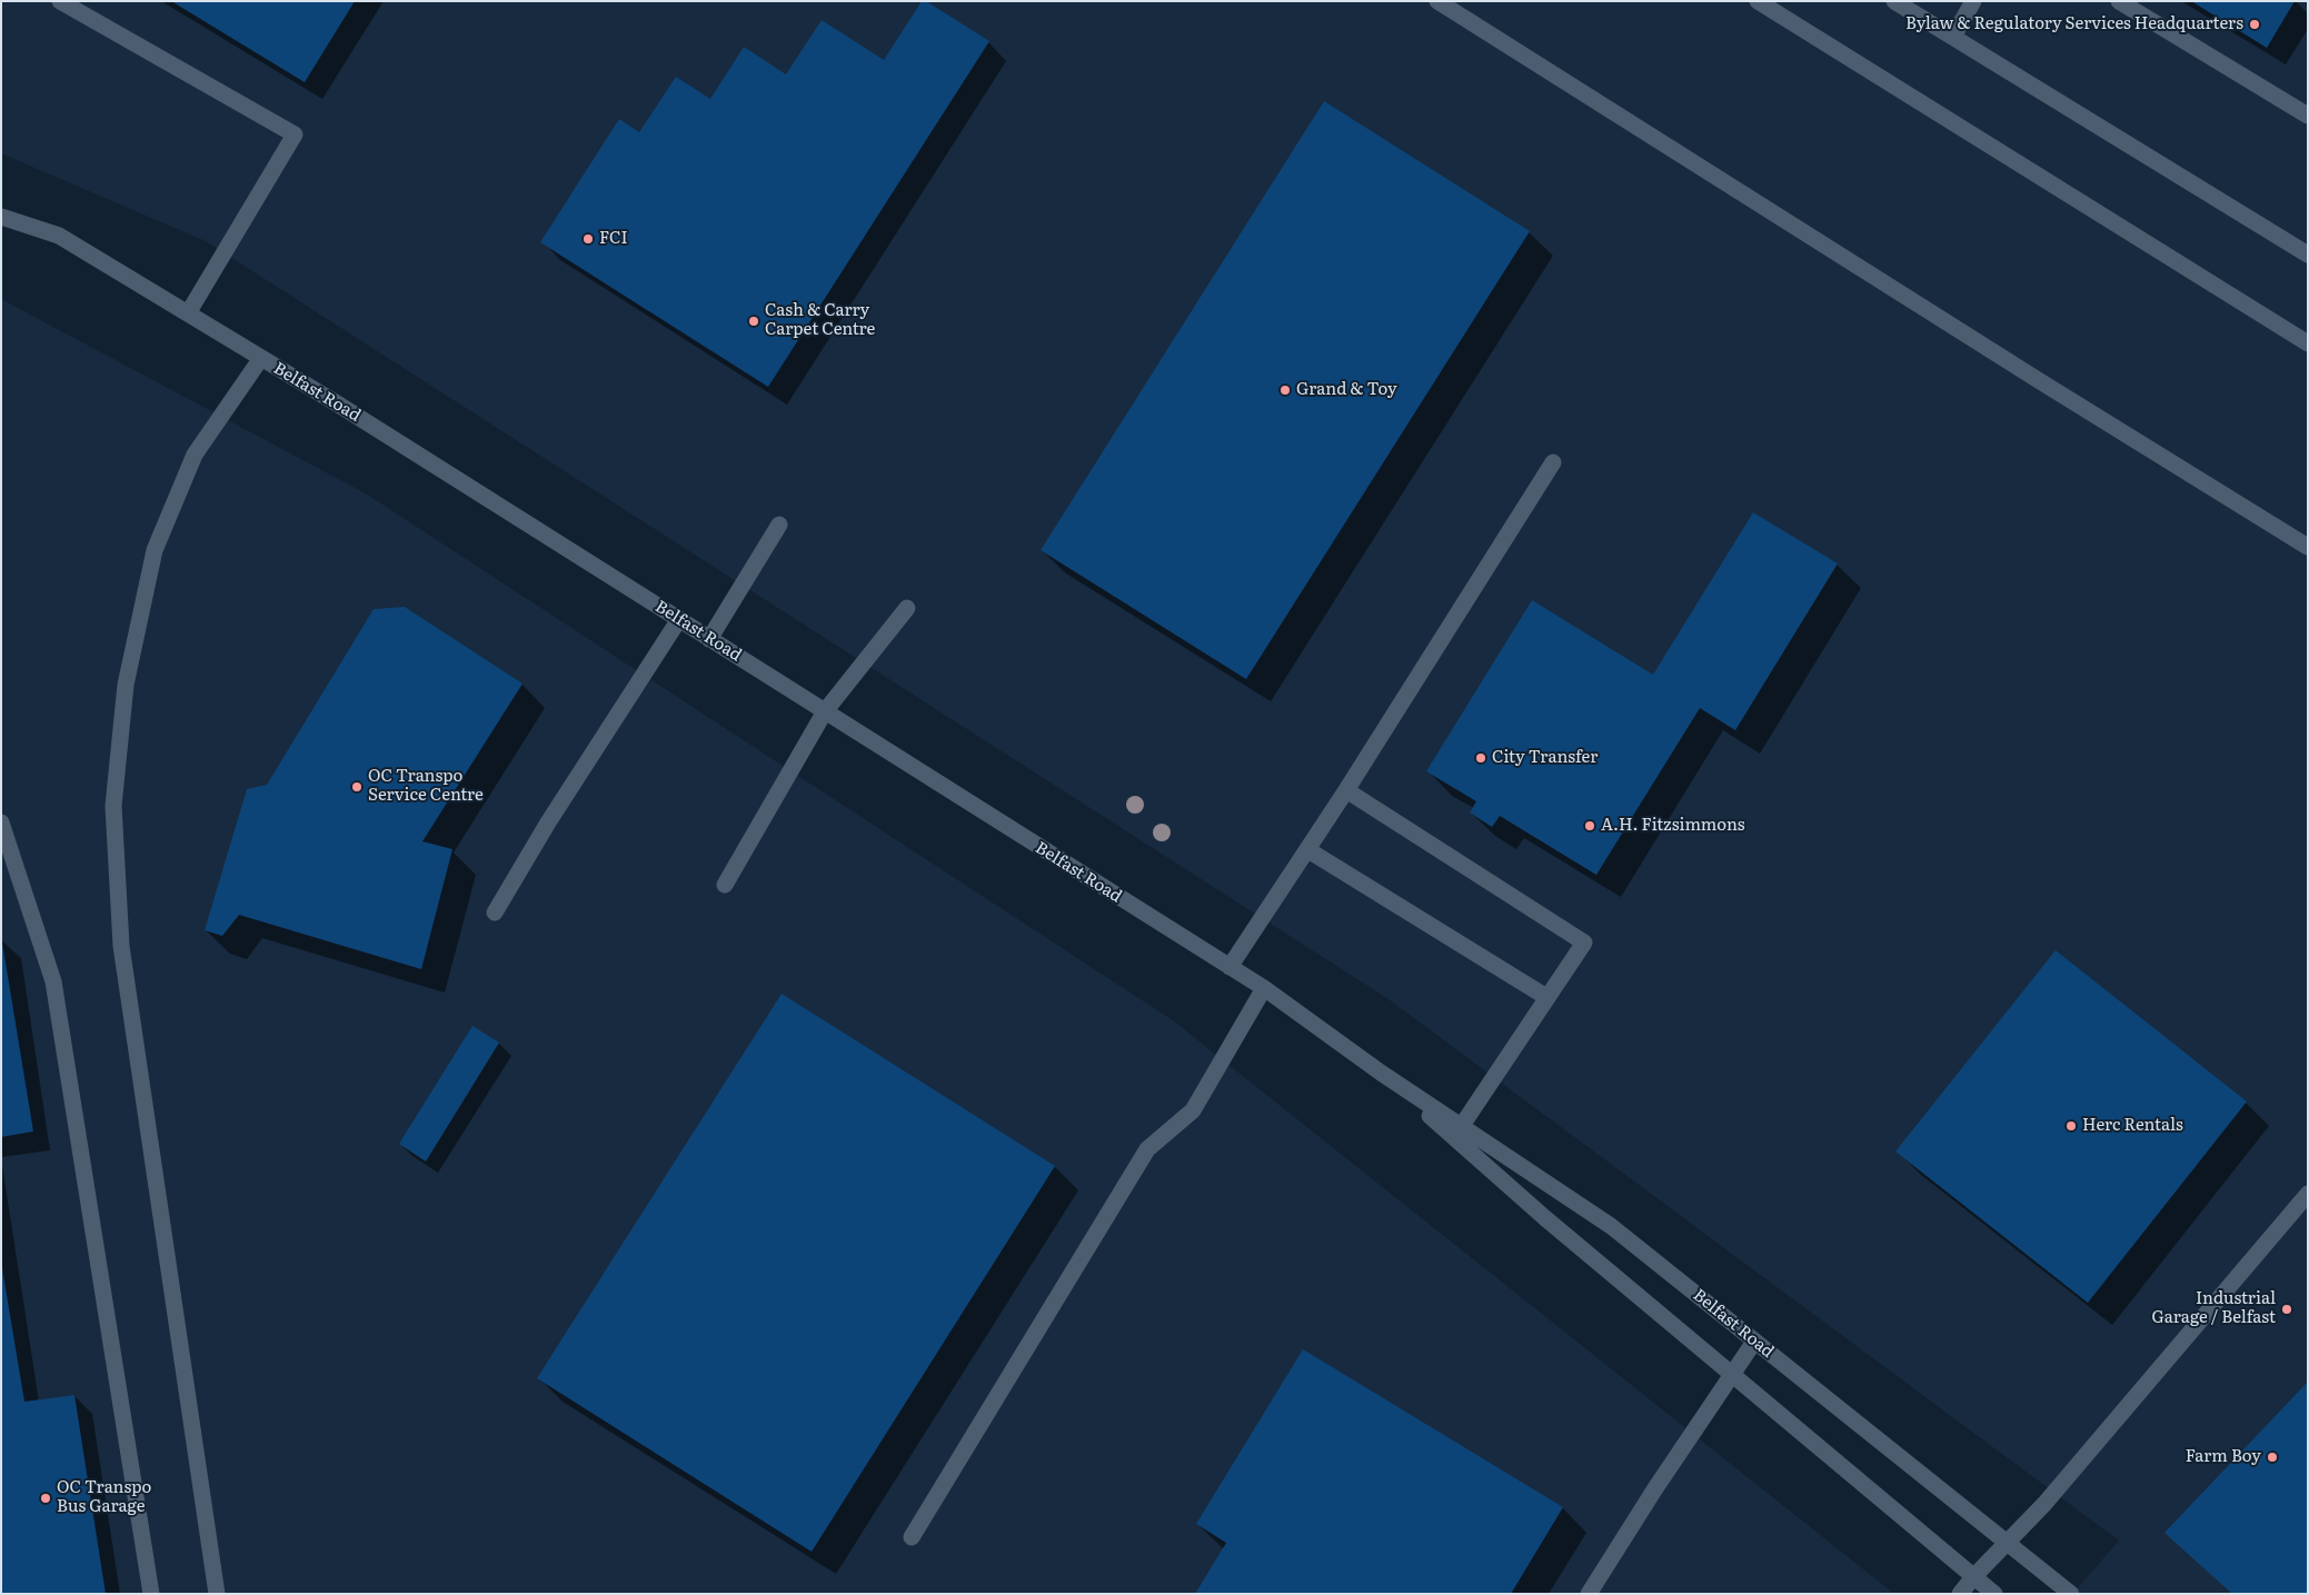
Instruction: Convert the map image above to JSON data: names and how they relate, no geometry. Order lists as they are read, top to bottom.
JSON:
{
  "streets": {
    "street": ["Belfast Road"]
  },
  "places": [
    "Bylaw & Regulatory Services Headquarters",
    "FCI",
    "Cash & Carry Carpet Centre",
    "Grand & Toy",
    "City Transfer",
    "OC Transpo Service Centre",
    "A.H. Fitzsimmons",
    "Herc Rentals",
    "Industrial Garage / Belfast",
    "Farm Boy",
    "OC Transpo Bus Garage"
  ]
}
